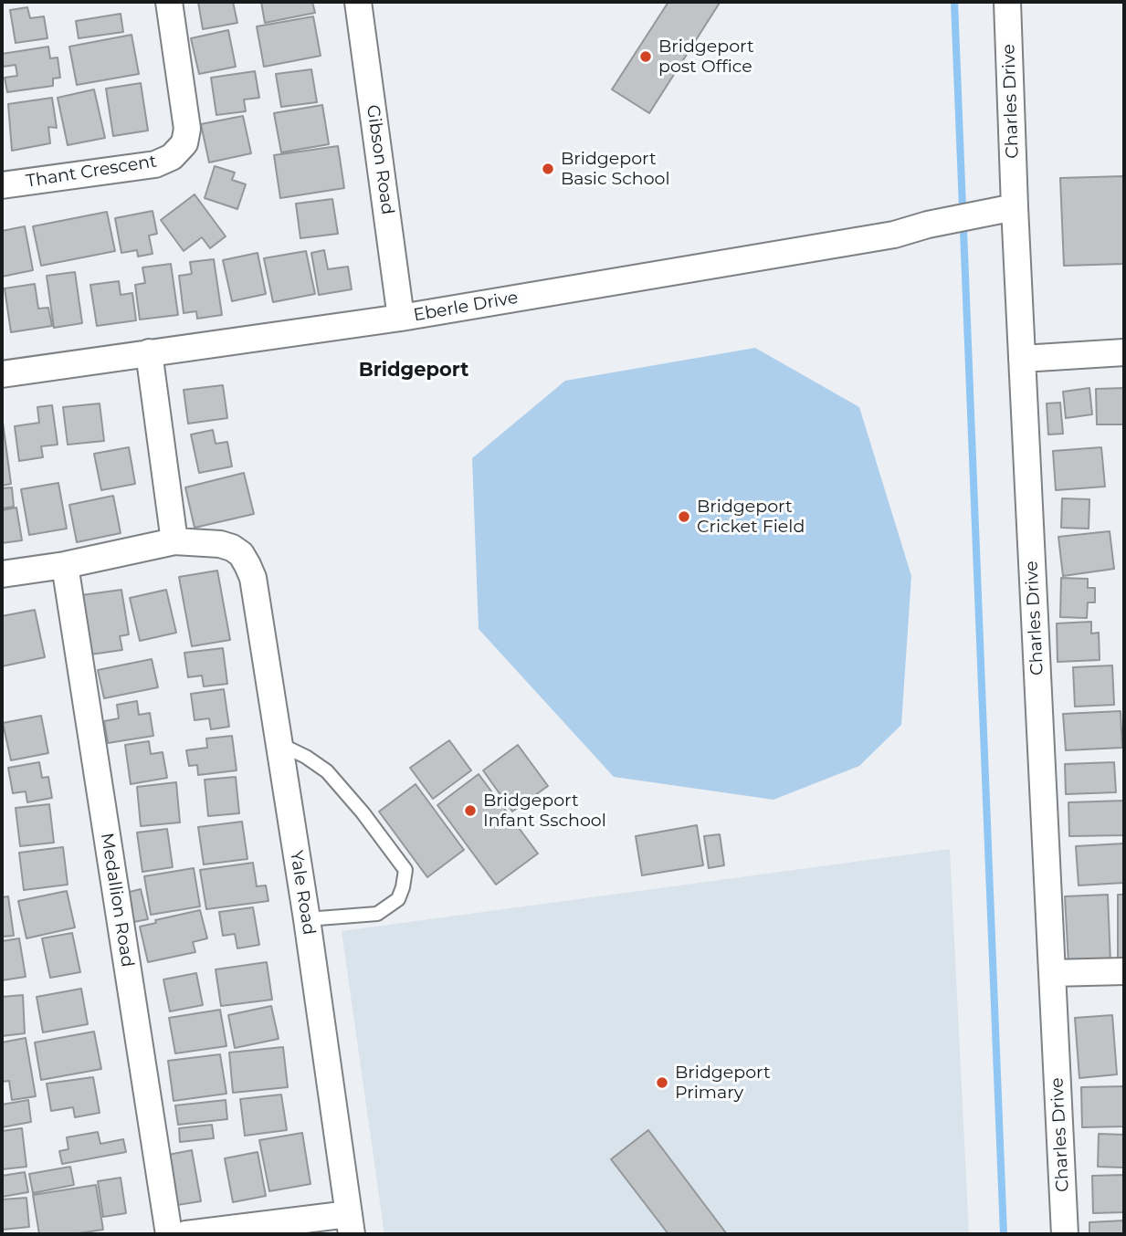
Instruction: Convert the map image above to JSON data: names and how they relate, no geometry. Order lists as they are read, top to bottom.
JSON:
{
  "streets": {
    "street": [
      "Charles Drive",
      "Gibson Road",
      "Thant Crescent",
      "Eberle Drive",
      "Yale Road",
      "Medallion Road"
    ]
  },
  "crossings": [
    ["Charles Drive", "Eberle Drive"],
    ["Gibson Road", "Eberle Drive"]
  ],
  "districts": ["Bridgeport"],
  "places": [
    "Bridgeport post Office",
    "Bridgeport Basic School",
    "Bridgeport Cricket Field",
    "Bridgeport Infant Sschool",
    "Bridgeport Primary"
  ]
}
